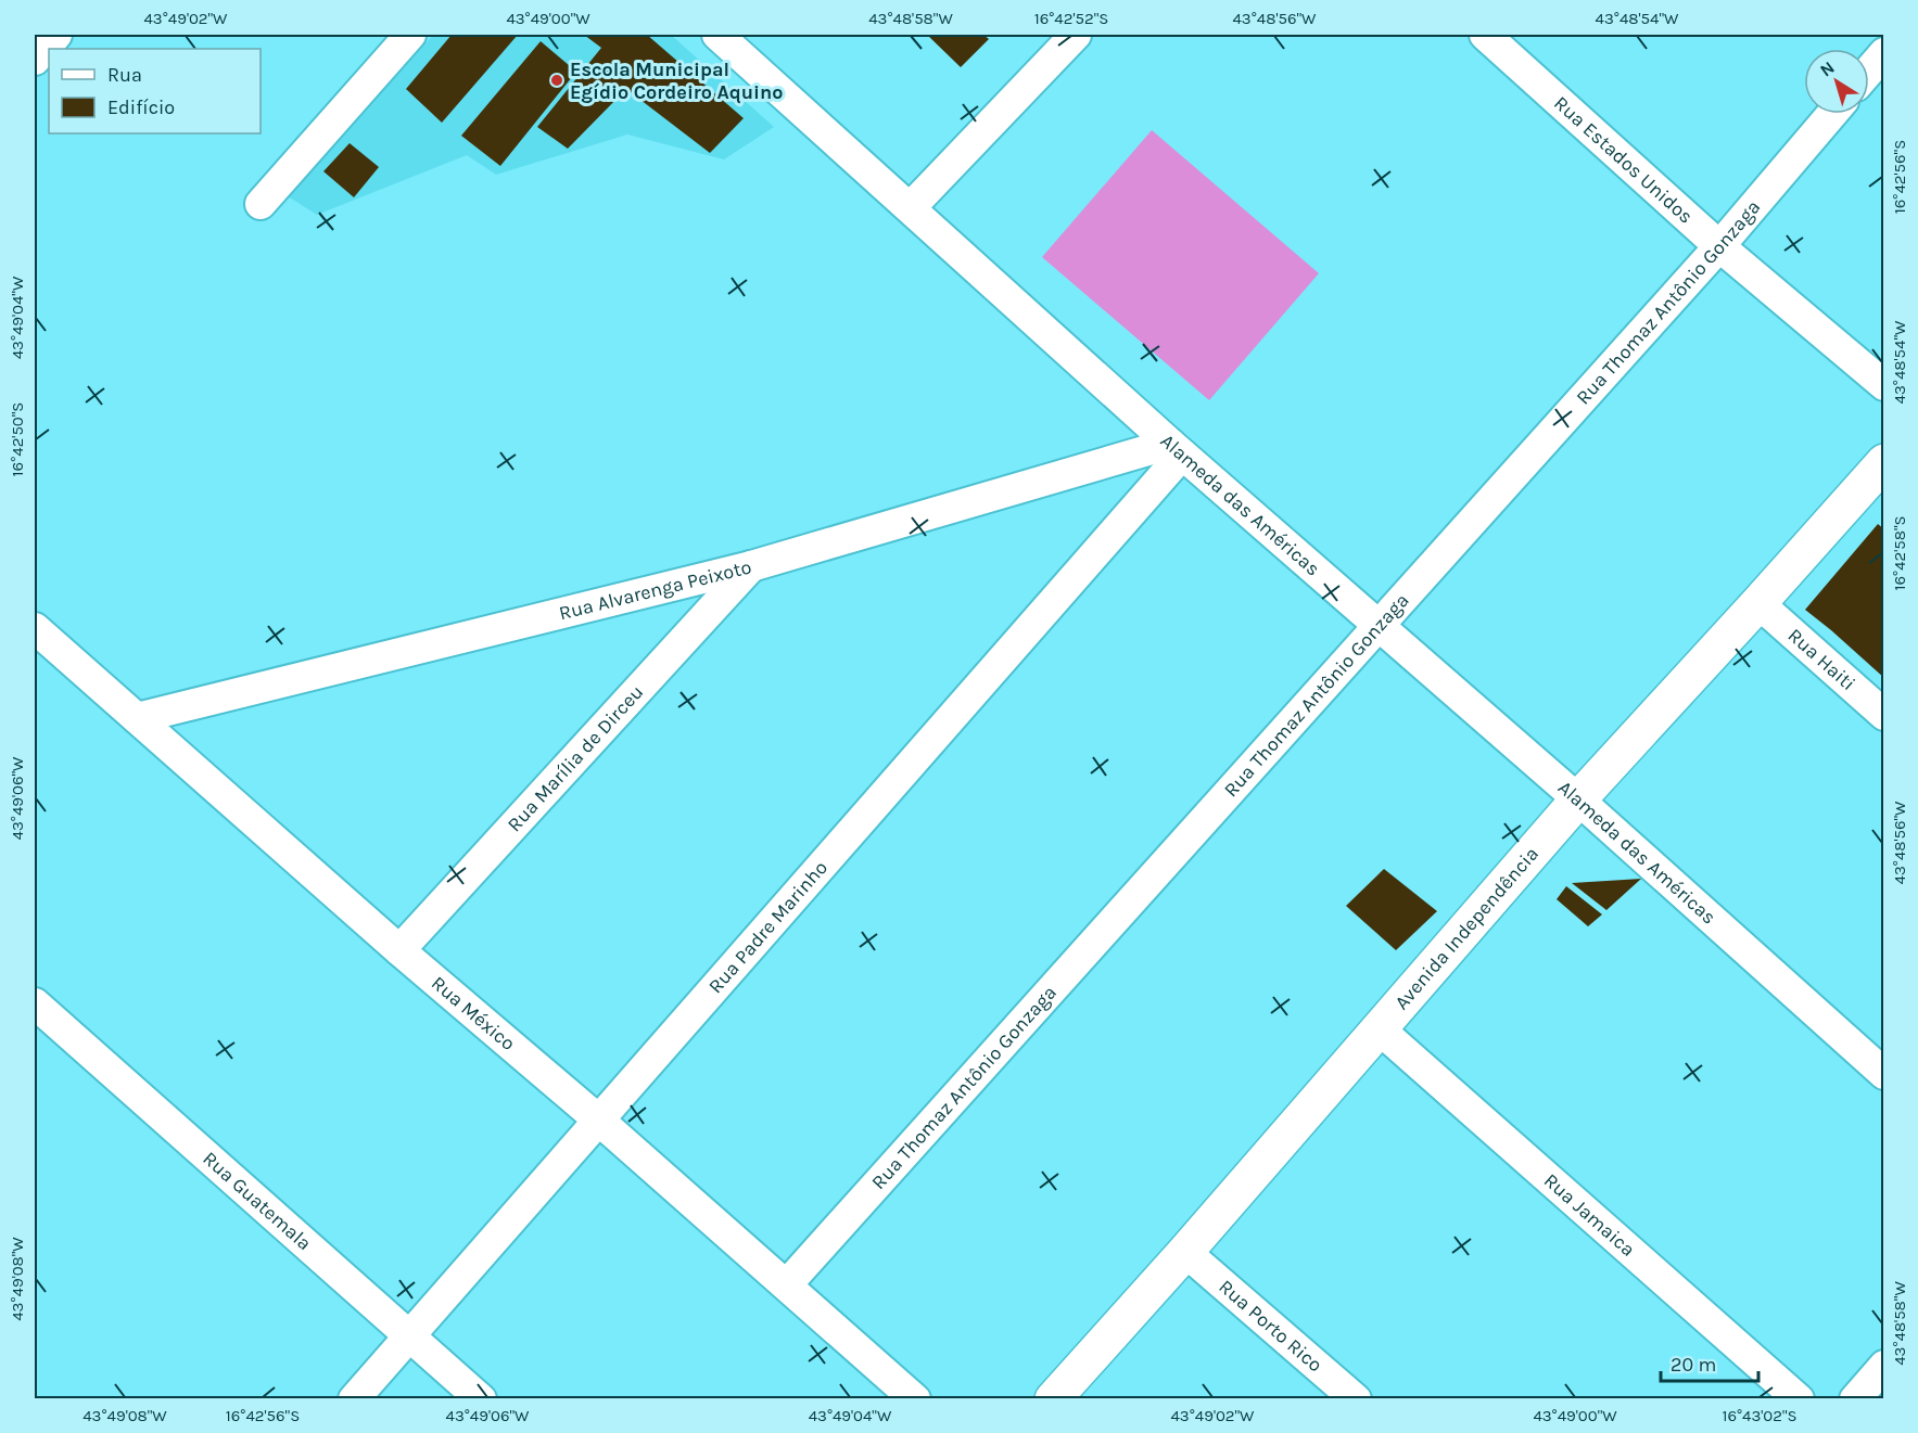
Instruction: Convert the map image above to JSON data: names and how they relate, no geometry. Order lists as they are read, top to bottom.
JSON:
{
  "streets": {
    "street": [
      "Rua Estados Unidos",
      "Rua Thomaz Antônio Gonzaga",
      "Alameda das Américas",
      "Rua Alvarenga Peixoto",
      "Rua Haiti",
      "Rua Marília de Dirceu",
      "Rua Padre Marinho",
      "Avenida Independência",
      "Rua México",
      "Rua Guatemala",
      "Rua Jamaica",
      "Rua Porto Rico"
    ]
  },
  "crossings": [
    ["Rua Estados Unidos", "Rua Thomaz Antônio Gonzaga"],
    ["Rua Thomaz Antônio Gonzaga", "Alameda das Américas"],
    ["Rua Thomaz Antônio Gonzaga", "Rua México"],
    ["Alameda das Américas", "Rua Alvarenga Peixoto"],
    ["Alameda das Américas", "Rua Padre Marinho"],
    ["Alameda das Américas", "Avenida Independência"],
    ["Rua Alvarenga Peixoto", "Rua Marília de Dirceu"],
    ["Rua Alvarenga Peixoto", "Rua Padre Marinho"],
    ["Rua Alvarenga Peixoto", "Rua México"],
    ["Rua Haiti", "Avenida Independência"],
    ["Rua Marília de Dirceu", "Rua México"],
    ["Rua Padre Marinho", "Rua México"],
    ["Rua Padre Marinho", "Rua Guatemala"],
    ["Avenida Independência", "Rua Jamaica"],
    ["Avenida Independência", "Rua Porto Rico"]
  ],
  "places": ["Escola Municipal Egídio Cordeiro Aquino"],
  "legend": ["Rua", "Edifício"],
  "scale_bar": "20 m",
  "north": "top left",
  "coordinates": [
    "43°49'02\"W",
    "43°49'00\"W",
    "43°48'58\"W",
    "16°42'52\"S",
    "43°48'56\"W",
    "43°48'54\"W",
    "16°42'56\"S",
    "43°49'04\"W",
    "16°42'50\"S",
    "16°42'58\"S",
    "43°49'06\"W",
    "43°49'08\"W",
    "16°43'02\"S"
  ]
}
